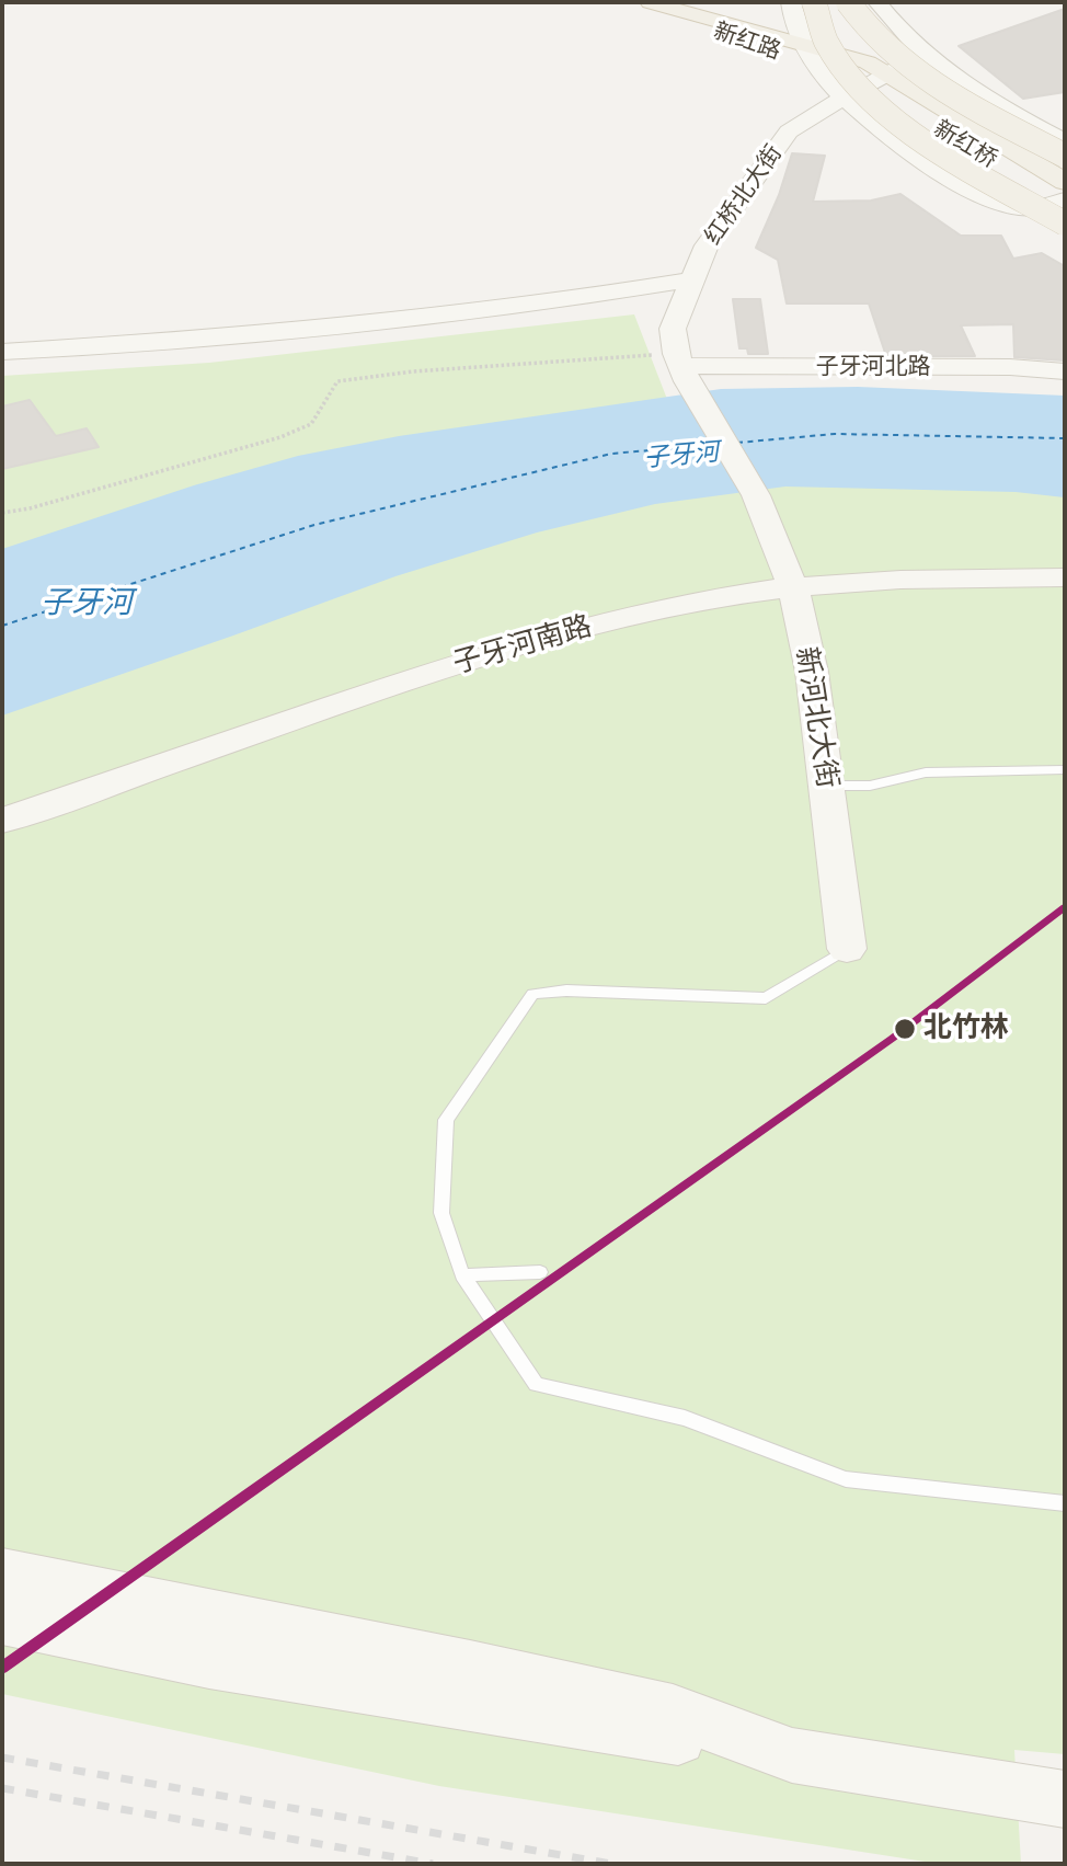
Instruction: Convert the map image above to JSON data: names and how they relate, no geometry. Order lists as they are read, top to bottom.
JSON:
{
  "streets": {
    "main road": ["新红路", "新红桥"],
    "street": [
      "红桥北大街",
      "子牙河北路",
      "子牙河南路",
      "新河北大街"
    ]
  },
  "crossings": [
    ["新红路", "新红桥"],
    ["新红路", "红桥北大街"],
    ["新红桥", "红桥北大街"],
    ["红桥北大街", "子牙河北路"],
    ["红桥北大街", "新河北大街"],
    ["子牙河北路", "新河北大街"],
    ["子牙河南路", "新河北大街"]
  ],
  "water": ["子牙河"],
  "places": ["北竹林"]
}
